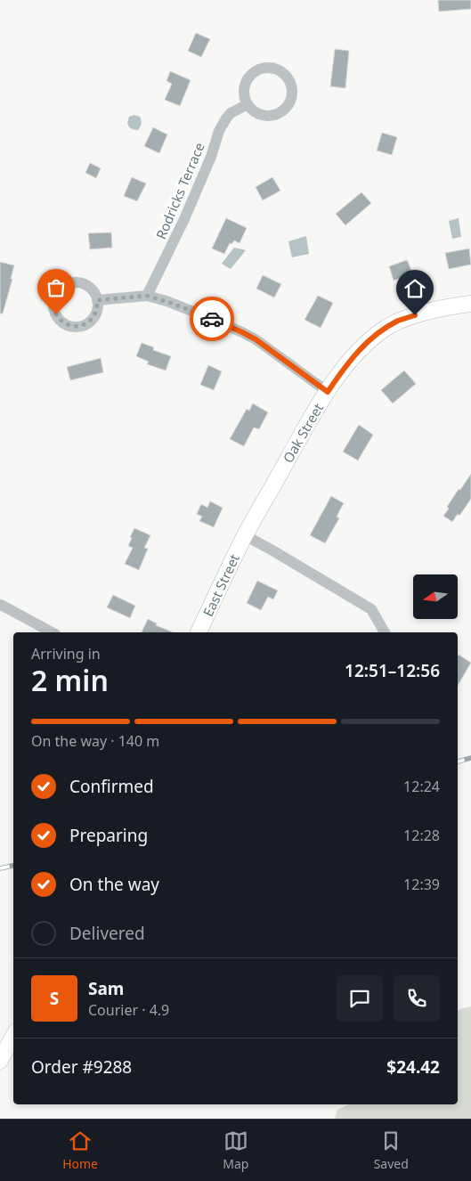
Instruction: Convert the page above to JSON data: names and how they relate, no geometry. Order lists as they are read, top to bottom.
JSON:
{
  "streets": {
    "main road": ["Oak Street", "East Street"],
    "street": ["Rodricks Terrace"]
  },
  "crossings": [
    ["Oak Street", "East Street"]
  ],
  "north": "left",
  "page": {
    "heading": ["2 min", "Arriving in", "12:51–12:56"],
    "panel": [
      "Sam",
      "Courier · 4.9",
      "Order #9288",
      "$24.42"
    ],
    "bar": "On the way · 140 m",
    "list": [
      ["Confirmed", "12:24"],
      ["Preparing", "12:28"],
      ["On the way", "12:39"],
      "Delivered"
    ],
    "round": "S",
    "tabs": ["Home", "Map", "Saved"]
  }
}
